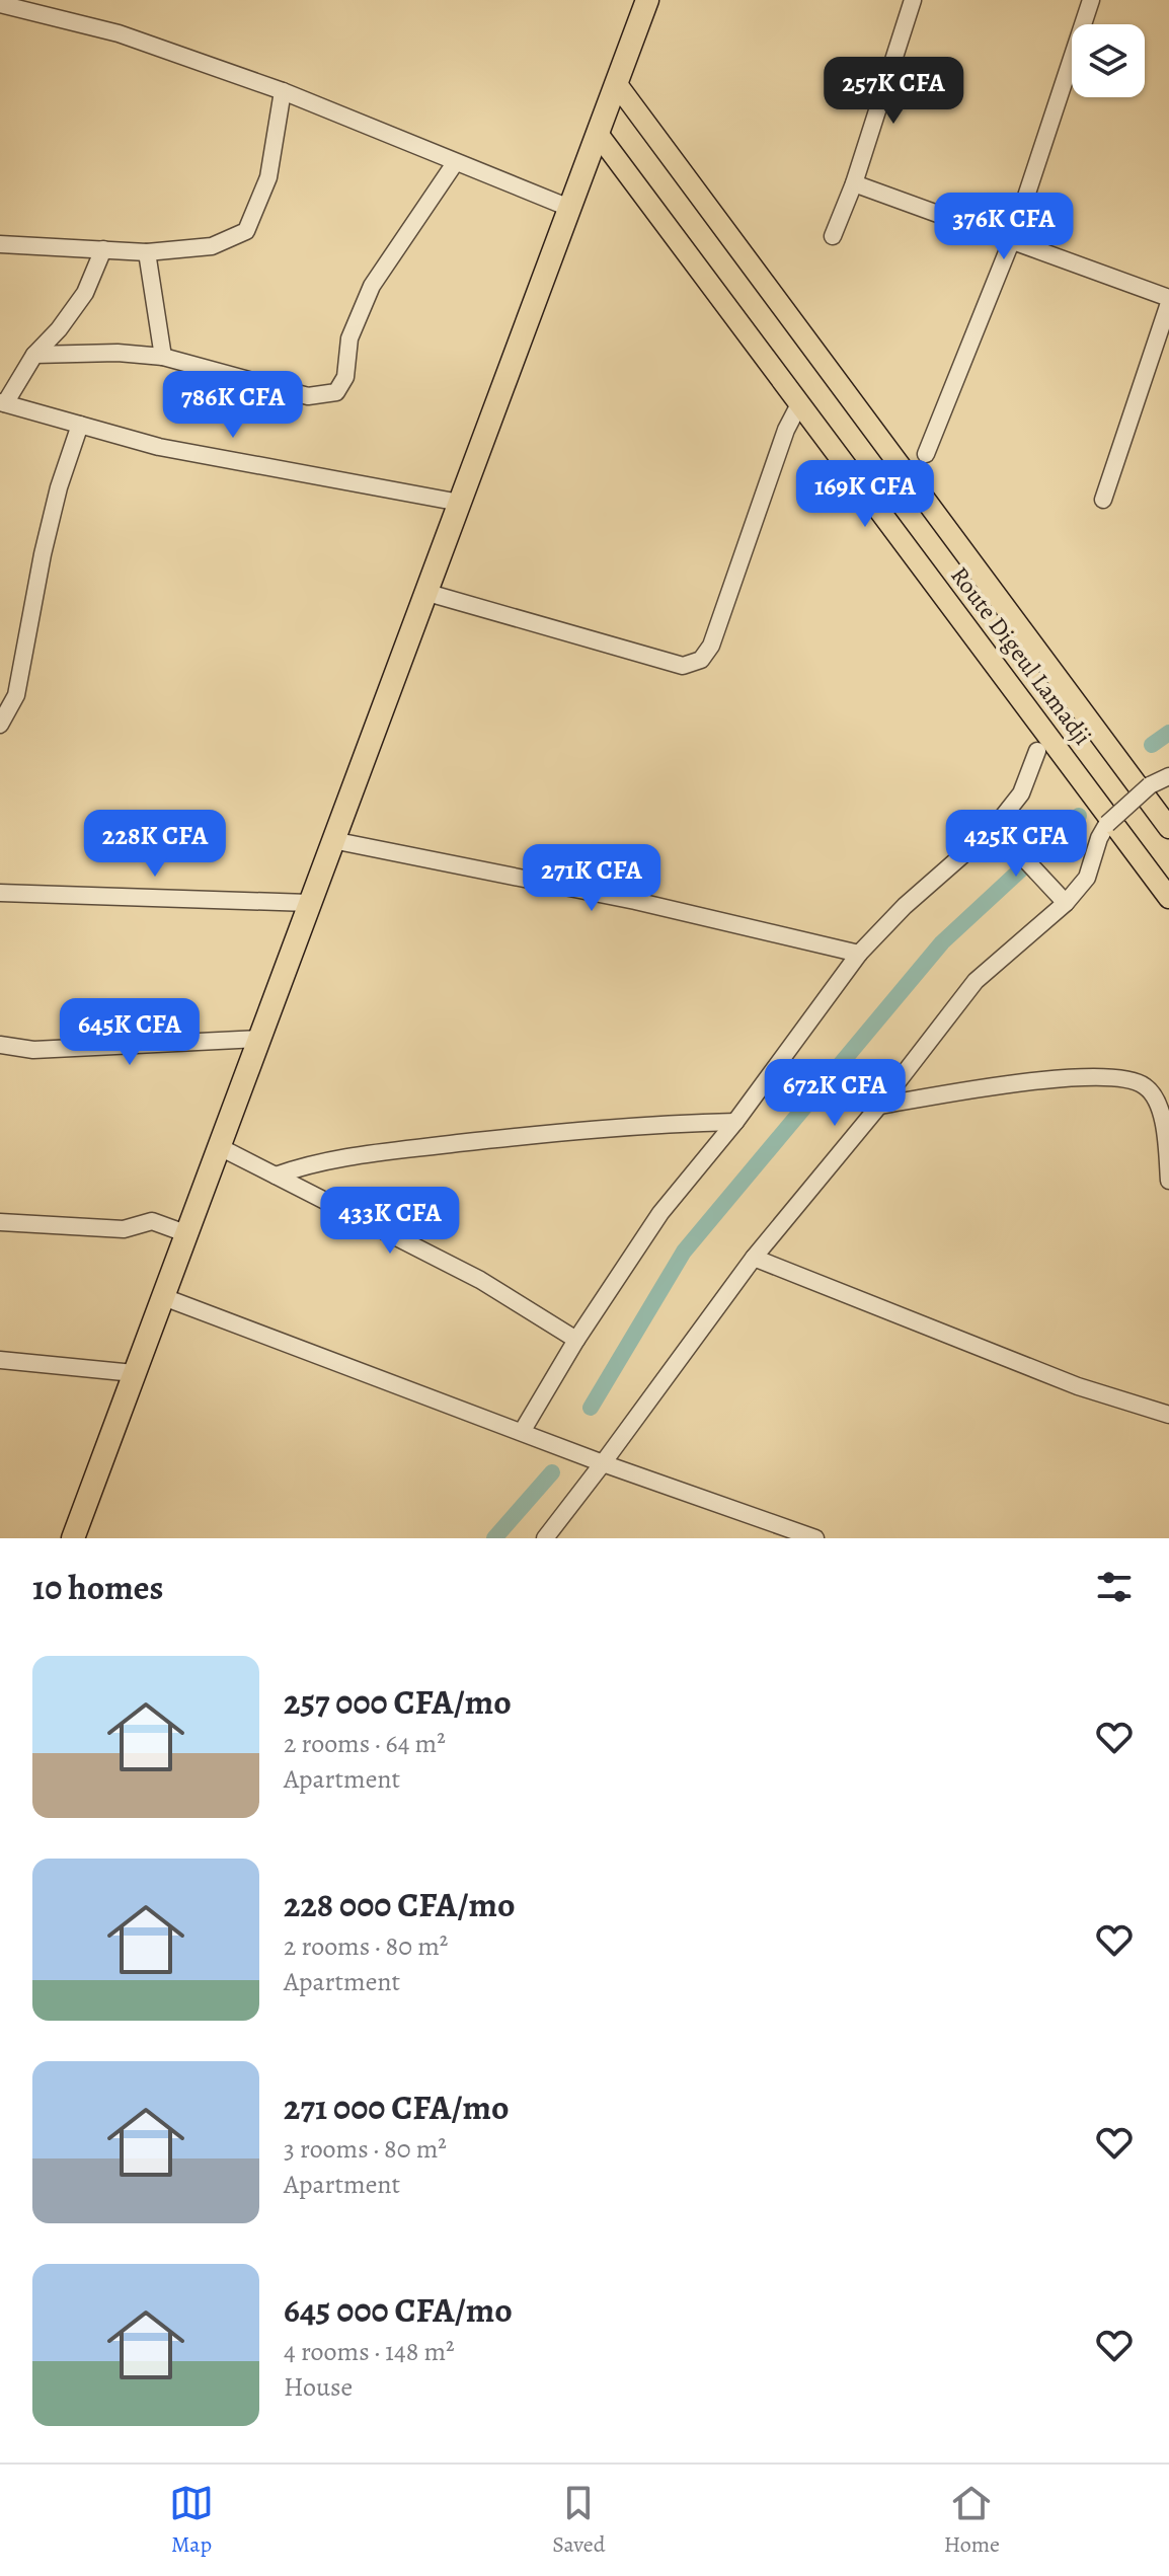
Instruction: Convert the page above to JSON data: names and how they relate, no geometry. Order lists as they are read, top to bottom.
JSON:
{
  "streets": {
    "main road": ["Route Digeul Lamadji"]
  },
  "page": {
    "price": [
      "257K CFA",
      "376K CFA",
      "786K CFA",
      "169K CFA",
      "228K CFA",
      "425K CFA",
      "271K CFA",
      "645K CFA",
      "672K CFA",
      "433K CFA"
    ],
    "heading": "10 homes",
    "list": [
      {
        "name": "257 000 CFA/mo",
        "note": "2 rooms · 64 m² · Apartment"
      },
      {
        "name": "228 000 CFA/mo",
        "note": "2 rooms · 80 m² · Apartment"
      },
      {
        "name": "271 000 CFA/mo",
        "note": "3 rooms · 80 m² · Apartment"
      },
      {
        "name": "645 000 CFA/mo",
        "note": "4 rooms · 148 m² · House"
      }
    ],
    "tabs": ["Map", "Saved", "Home"]
  }
}
